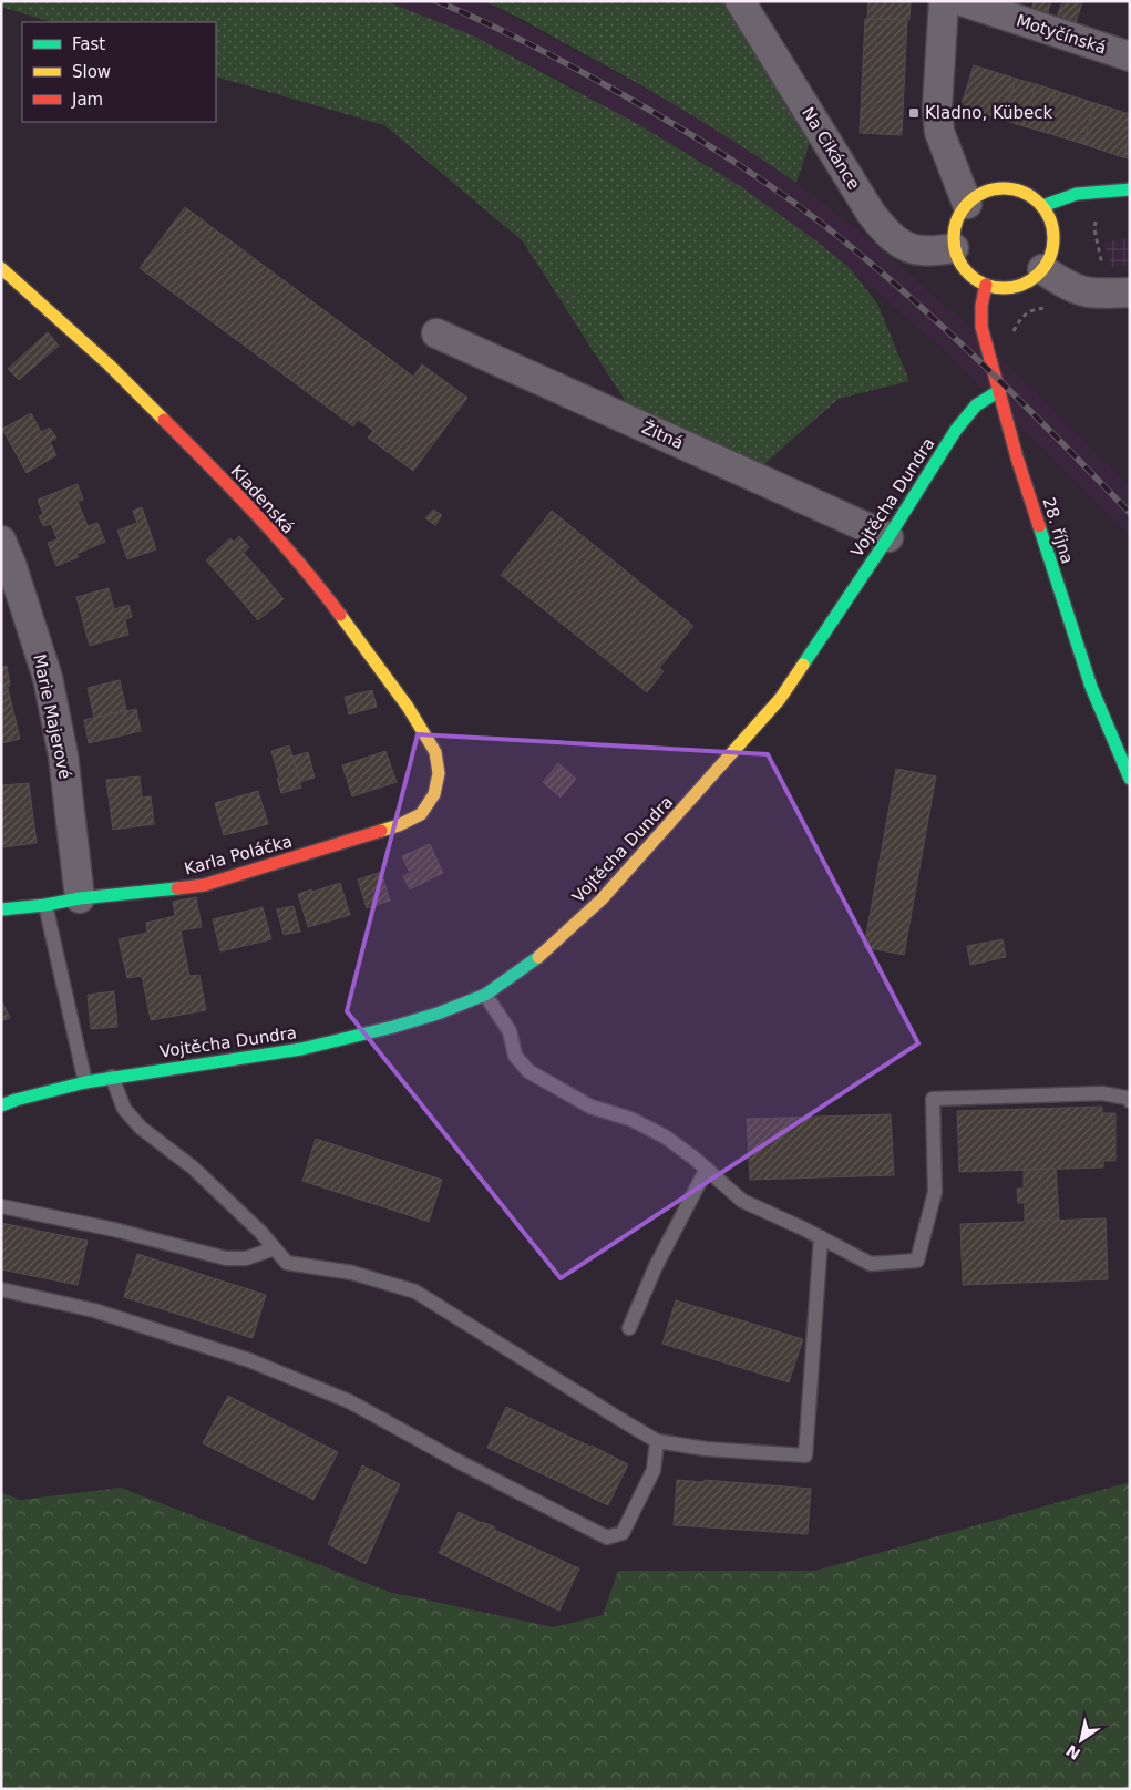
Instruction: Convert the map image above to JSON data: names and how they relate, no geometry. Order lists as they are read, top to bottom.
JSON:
{
  "streets": {
    "street": [
      "Motyčínská",
      "Na Cikánce",
      "Žitná",
      "Vojtěcha Dundra",
      "Kladenská",
      "28. října",
      "Marie Majerové",
      "Karla Poláčka"
    ]
  },
  "crossings": [
    ["Na Cikánce", "28. října"],
    ["Žitná", "Vojtěcha Dundra"],
    ["Vojtěcha Dundra", "28. října"],
    ["Kladenská", "Karla Poláčka"],
    ["Marie Majerové", "Karla Poláčka"]
  ],
  "places": {
    "transit": ["Kladno, Kübeck"]
  },
  "legend": ["Fast", "Slow", "Jam"],
  "north": "bottom left"
}
